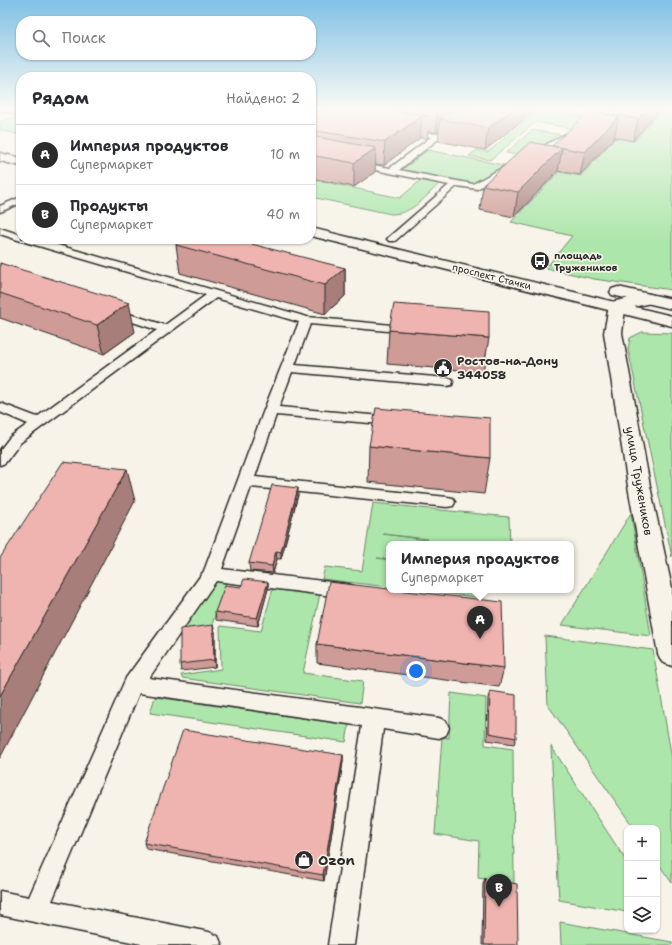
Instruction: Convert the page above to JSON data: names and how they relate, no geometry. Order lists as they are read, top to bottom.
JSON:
{
  "streets": {
    "main road": ["проспект Стачки", "улица Тружеников"]
  },
  "crossings": [
    ["проспект Стачки", "улица Тружеников"]
  ],
  "places": {
    "bus stop": ["площадь Тружеников"],
    "public building": ["Ростов-на-Дону 344058"],
    "shop": ["Ozon"]
  },
  "page": {
    "search": "Поиск",
    "heading": ["Рядом", "Найдено: 2"],
    "list": [
      {
        "mark": "A",
        "name": "Империя продуктов",
        "note": "Супермаркет",
        "value": "10 m"
      },
      {
        "mark": "B",
        "name": "Продукты",
        "note": "Супермаркет",
        "value": "40 m"
      }
    ],
    "popup": ["Империя продуктов", "Супермаркет"],
    "pins": ["A", "B"],
    "map_buttons": ["+", "−"]
  }
}
